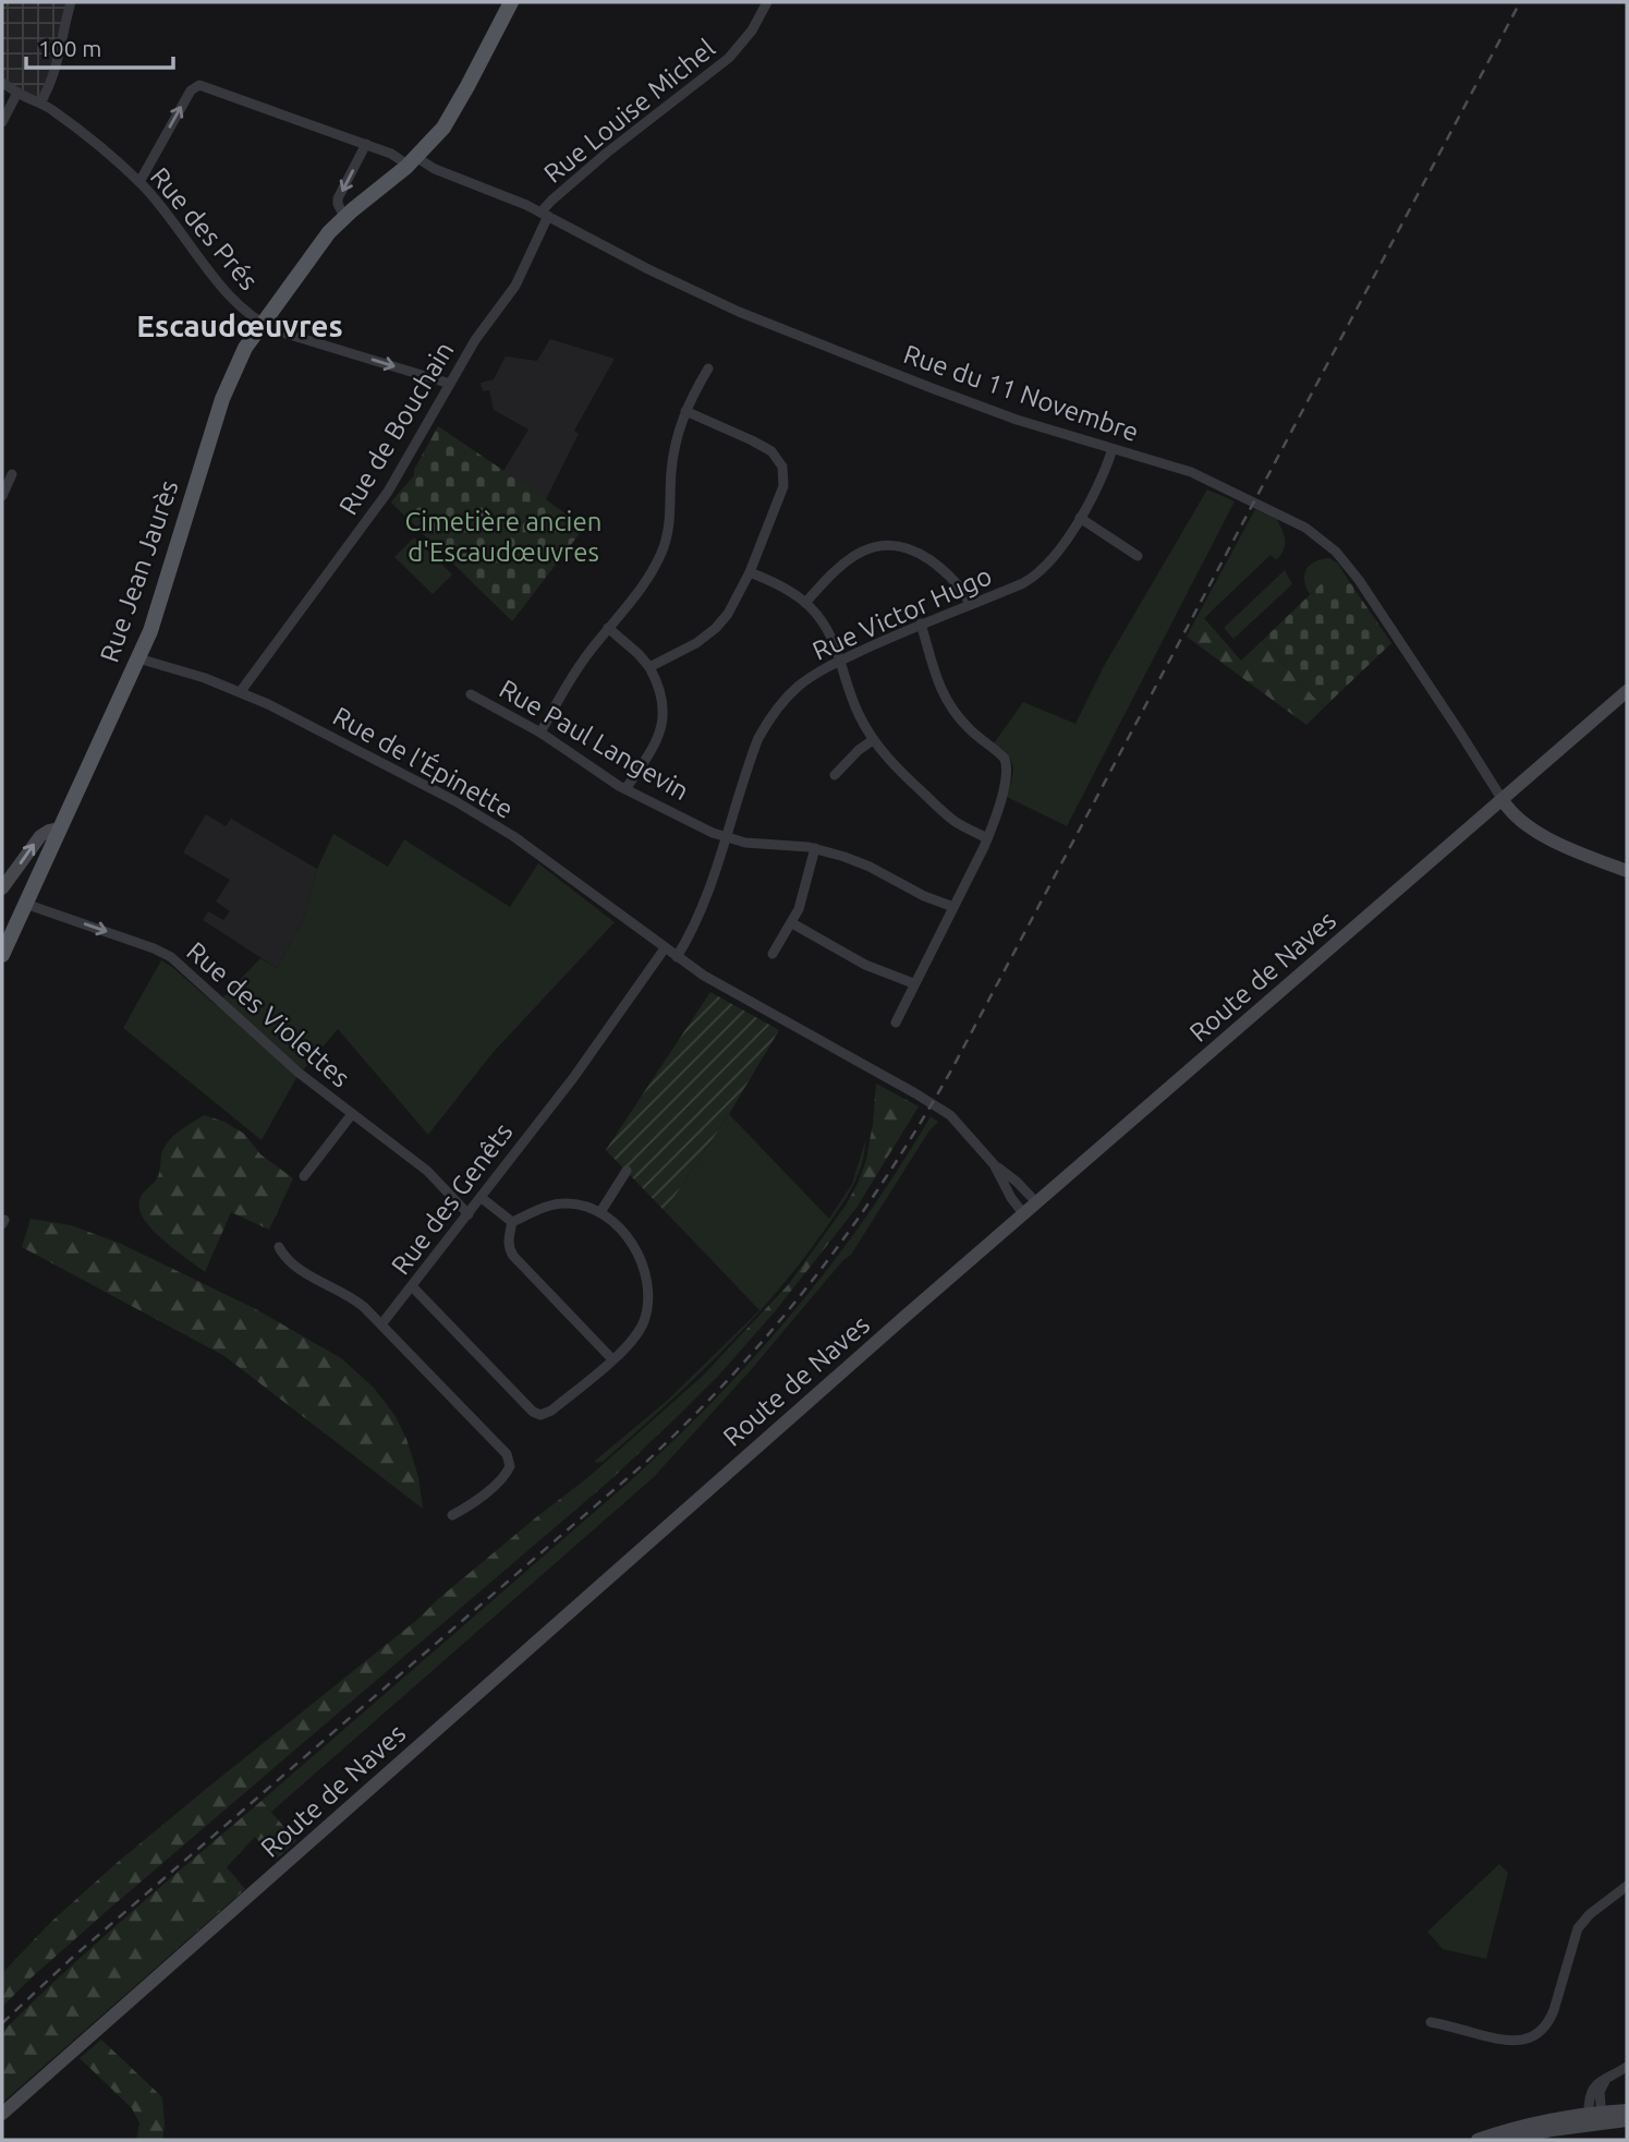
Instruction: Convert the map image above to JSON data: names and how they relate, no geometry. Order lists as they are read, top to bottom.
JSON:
{
  "streets": {
    "main road": ["Rue Jean Jaurès", "Route de Naves"],
    "street": [
      "Rue Louise Michel",
      "Rue des Prés",
      "Rue du 11 Novembre",
      "Rue de Bouchain",
      "Rue Victor Hugo",
      "Rue Paul Langevin",
      "Rue de l'Épinette",
      "Rue des Violettes",
      "Rue des Genêts"
    ]
  },
  "crossings": [
    ["Rue Louise Michel", "Rue du 11 Novembre"],
    ["Rue Louise Michel", "Rue de Bouchain"],
    ["Rue des Prés", "Rue du 11 Novembre"],
    ["Rue des Prés", "Rue Jean Jaurès"],
    ["Rue du 11 Novembre", "Rue de Bouchain"],
    ["Rue du 11 Novembre", "Rue Jean Jaurès"],
    ["Rue du 11 Novembre", "Rue Victor Hugo"],
    ["Rue du 11 Novembre", "Route de Naves"],
    ["Rue de Bouchain", "Rue de l'Épinette"],
    ["Rue Jean Jaurès", "Rue de l'Épinette"],
    ["Rue Jean Jaurès", "Rue des Violettes"],
    ["Rue Victor Hugo", "Rue Paul Langevin"],
    ["Rue Victor Hugo", "Rue de l'Épinette"],
    ["Rue de l'Épinette", "Route de Naves"],
    ["Rue de l'Épinette", "Rue des Genêts"],
    ["Rue des Violettes", "Rue des Genêts"]
  ],
  "one_way": ["Rue des Violettes"],
  "districts": ["Escaudœuvres"],
  "parks": ["Cimetière ancien d'Escaudœuvres"],
  "scale_bar": "100 m"
}
